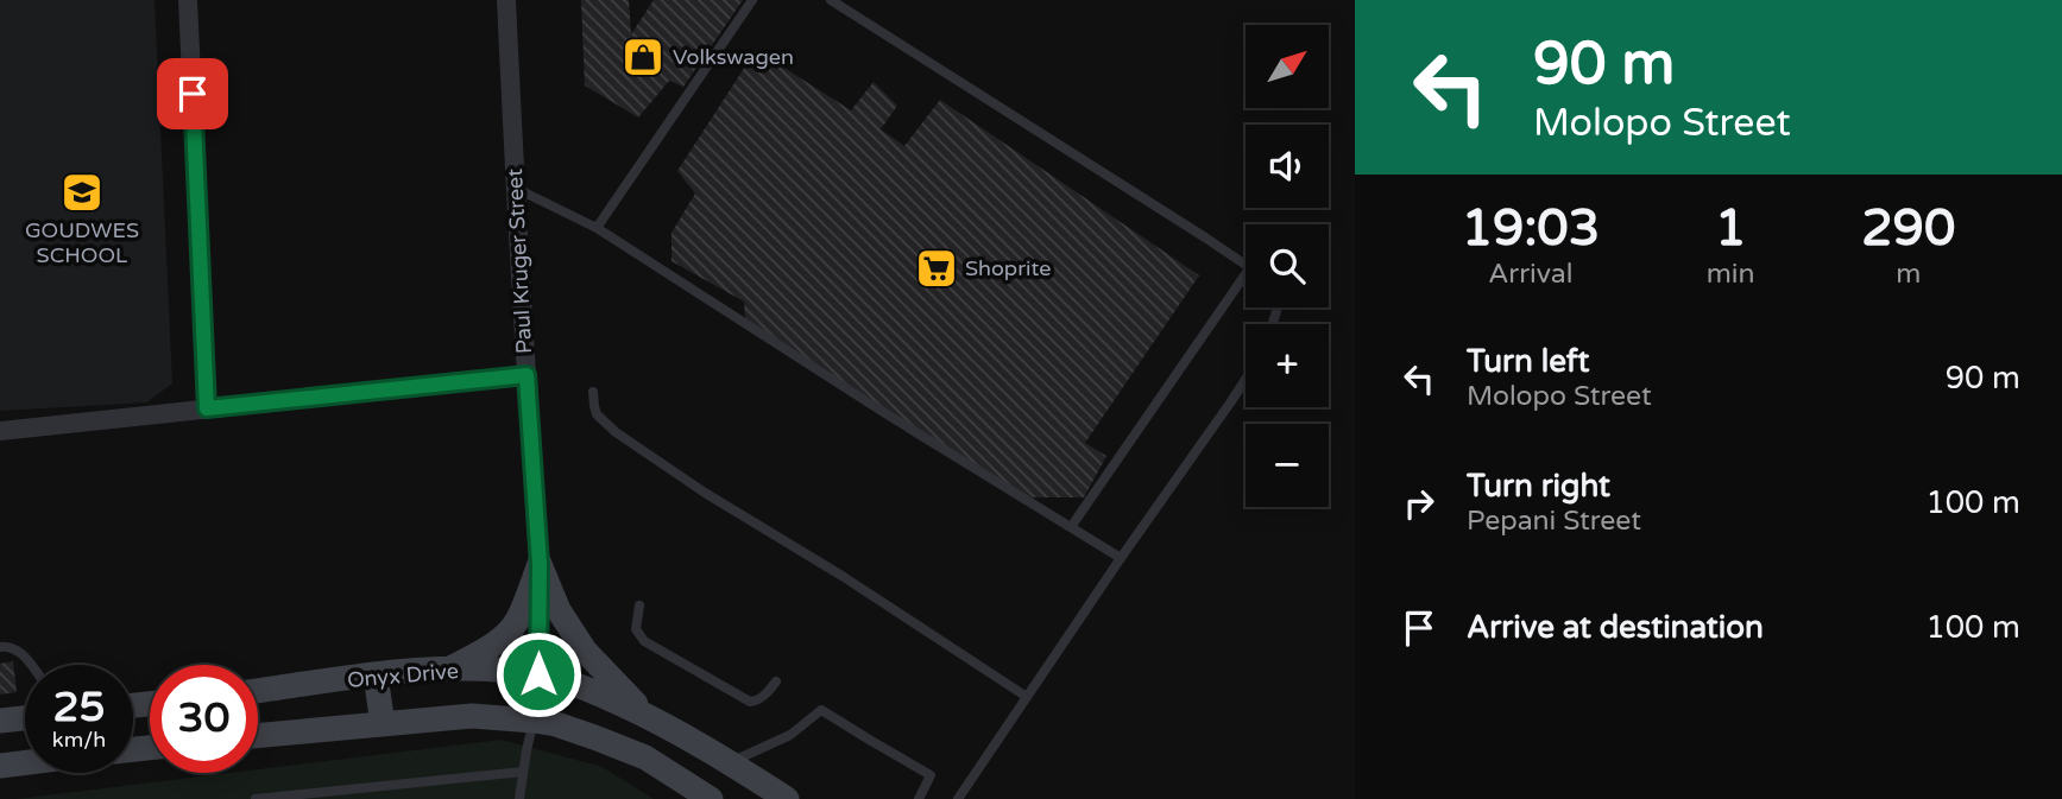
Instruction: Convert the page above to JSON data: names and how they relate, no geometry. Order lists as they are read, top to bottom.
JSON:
{
  "streets": {
    "street": ["Paul Kruger Street", "Onyx Drive"]
  },
  "crossings": [
    ["Paul Kruger Street", "Onyx Drive"]
  ],
  "places": {
    "shop": ["Volkswagen"],
    "school or university": ["GOUDWES SCHOOL"],
    "supermarket": ["Shoprite"]
  },
  "north": "top right",
  "page": {
    "turn": ["90 m", "Molopo Street"],
    "map_buttons": ["+", "−"],
    "eta": [
      "19:03",
      "Arrival",
      "1",
      "min",
      "290",
      "m"
    ],
    "list": [
      {
        "name": "Turn left",
        "note": "Molopo Street",
        "value": "90 m"
      },
      {
        "name": "Turn right",
        "note": "Pepani Street",
        "value": "100 m"
      },
      {
        "name": "Arrive at destination",
        "value": "100 m"
      }
    ],
    "speed": "25 km/h",
    "limit": "30"
  }
}
